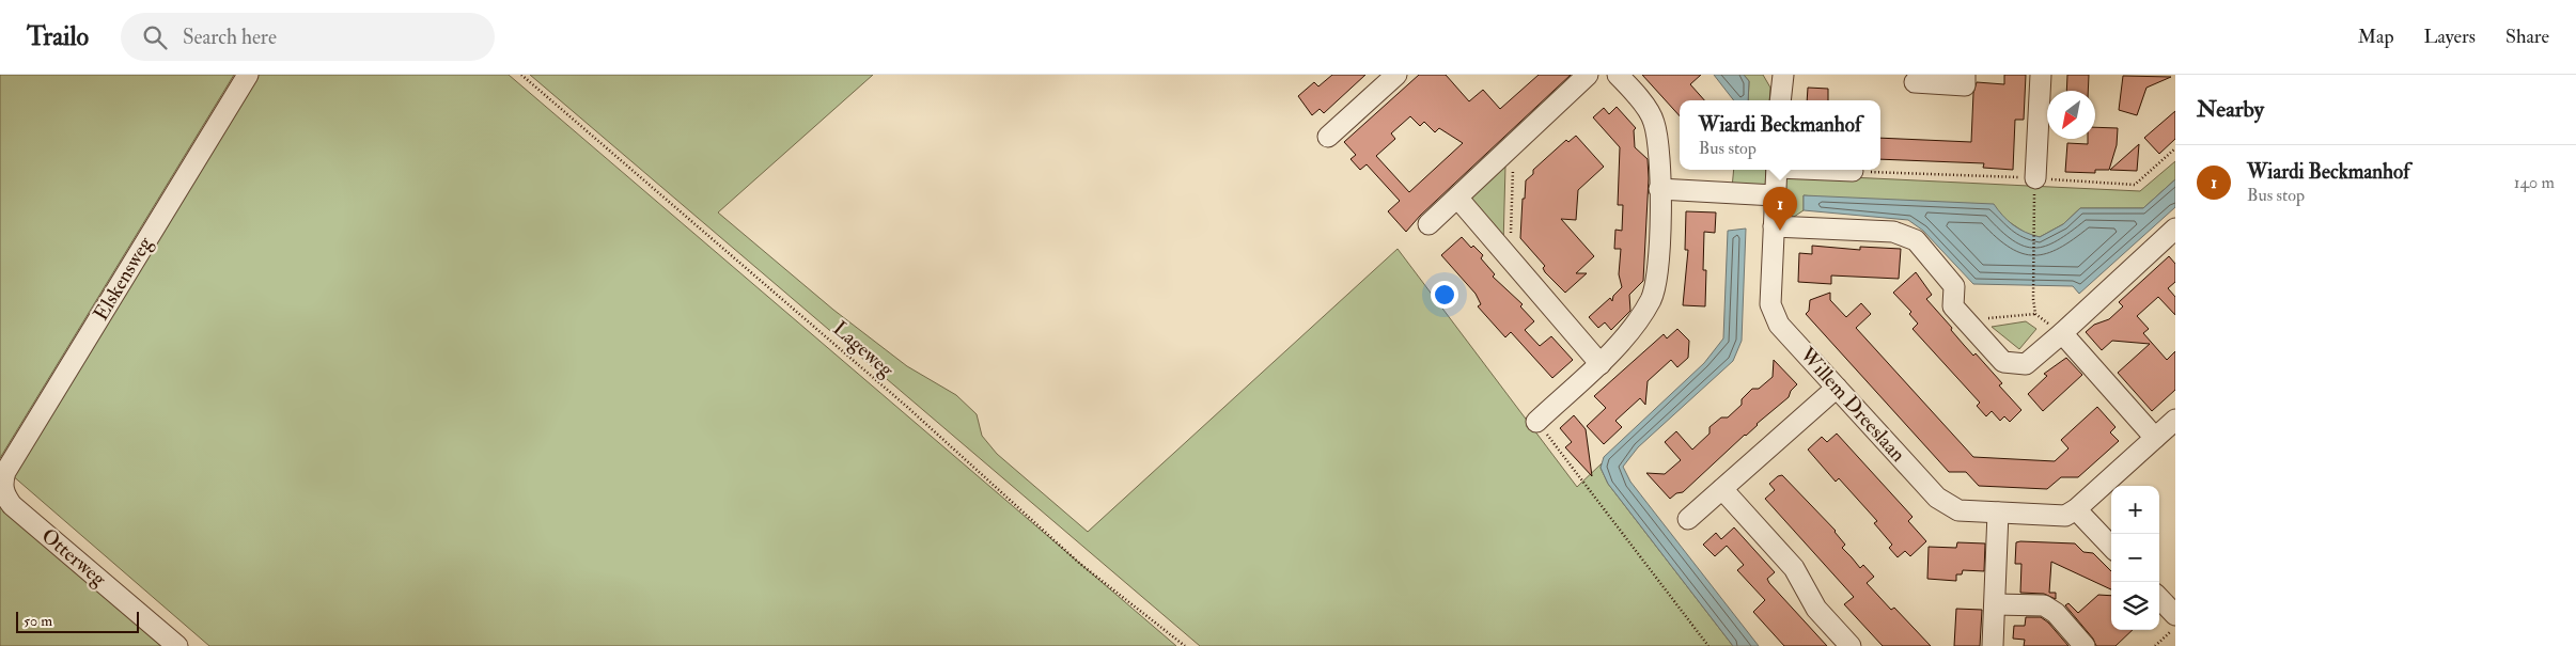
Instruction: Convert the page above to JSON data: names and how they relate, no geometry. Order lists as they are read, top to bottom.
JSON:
{
  "streets": {
    "street": ["Elskensweg", "Willem Dreeslaan", "Otterweg"],
    "path": ["Lageweg"]
  },
  "crossings": [
    ["Elskensweg", "Otterweg"]
  ],
  "scale_bar": "50 m",
  "north": "bottom left",
  "page": {
    "header": "Trailo",
    "search": "Search here",
    "nav": ["Map", "Layers", "Share"],
    "heading": "Nearby",
    "popup": ["Wiardi Beckmanhof", "Bus stop"],
    "list": [
      {
        "mark": "1",
        "name": "Wiardi Beckmanhof",
        "note": "Bus stop",
        "value": "140 m"
      }
    ],
    "pins": "1",
    "map_buttons": ["+", "−"],
    "scale": "50 m"
  }
}
